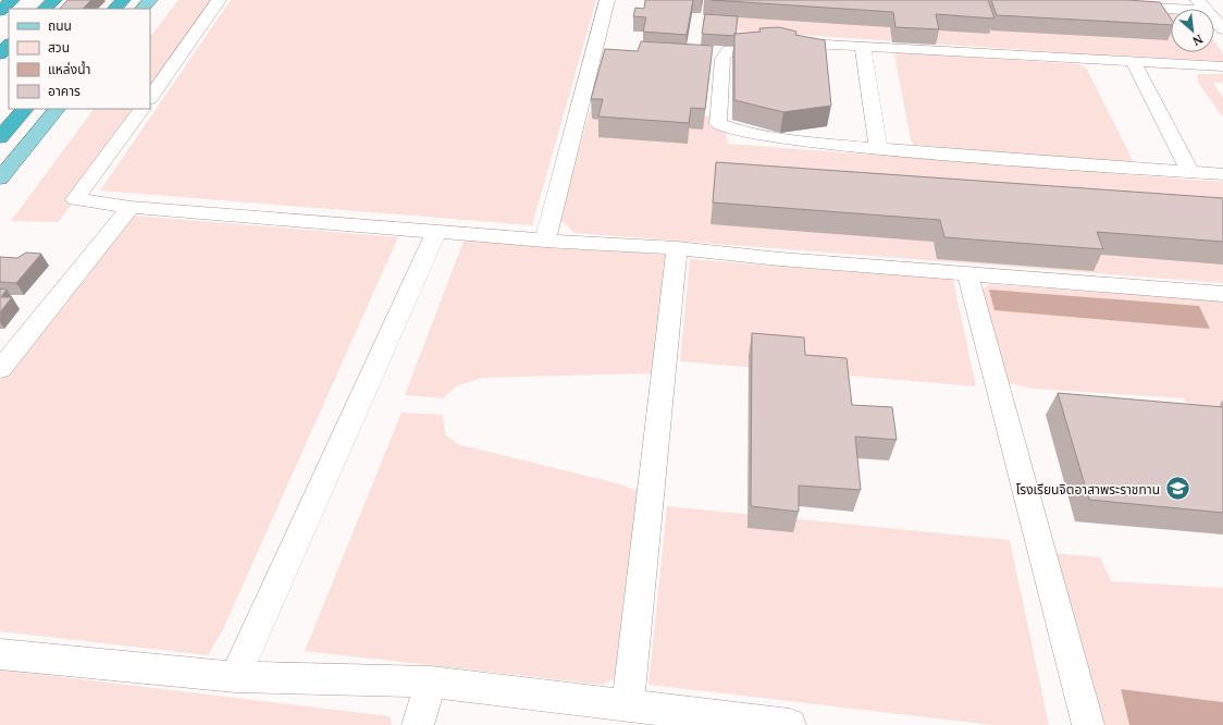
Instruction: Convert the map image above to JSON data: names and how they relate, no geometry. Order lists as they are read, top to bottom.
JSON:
{
  "places": {
    "school or university": ["โรงเรียนจิตอาสาพระราชทาน"]
  },
  "legend": [
    "ถนน",
    "สวน",
    "แหล่งน้ำ",
    "อาคาร"
  ],
  "north": "bottom right"
}
